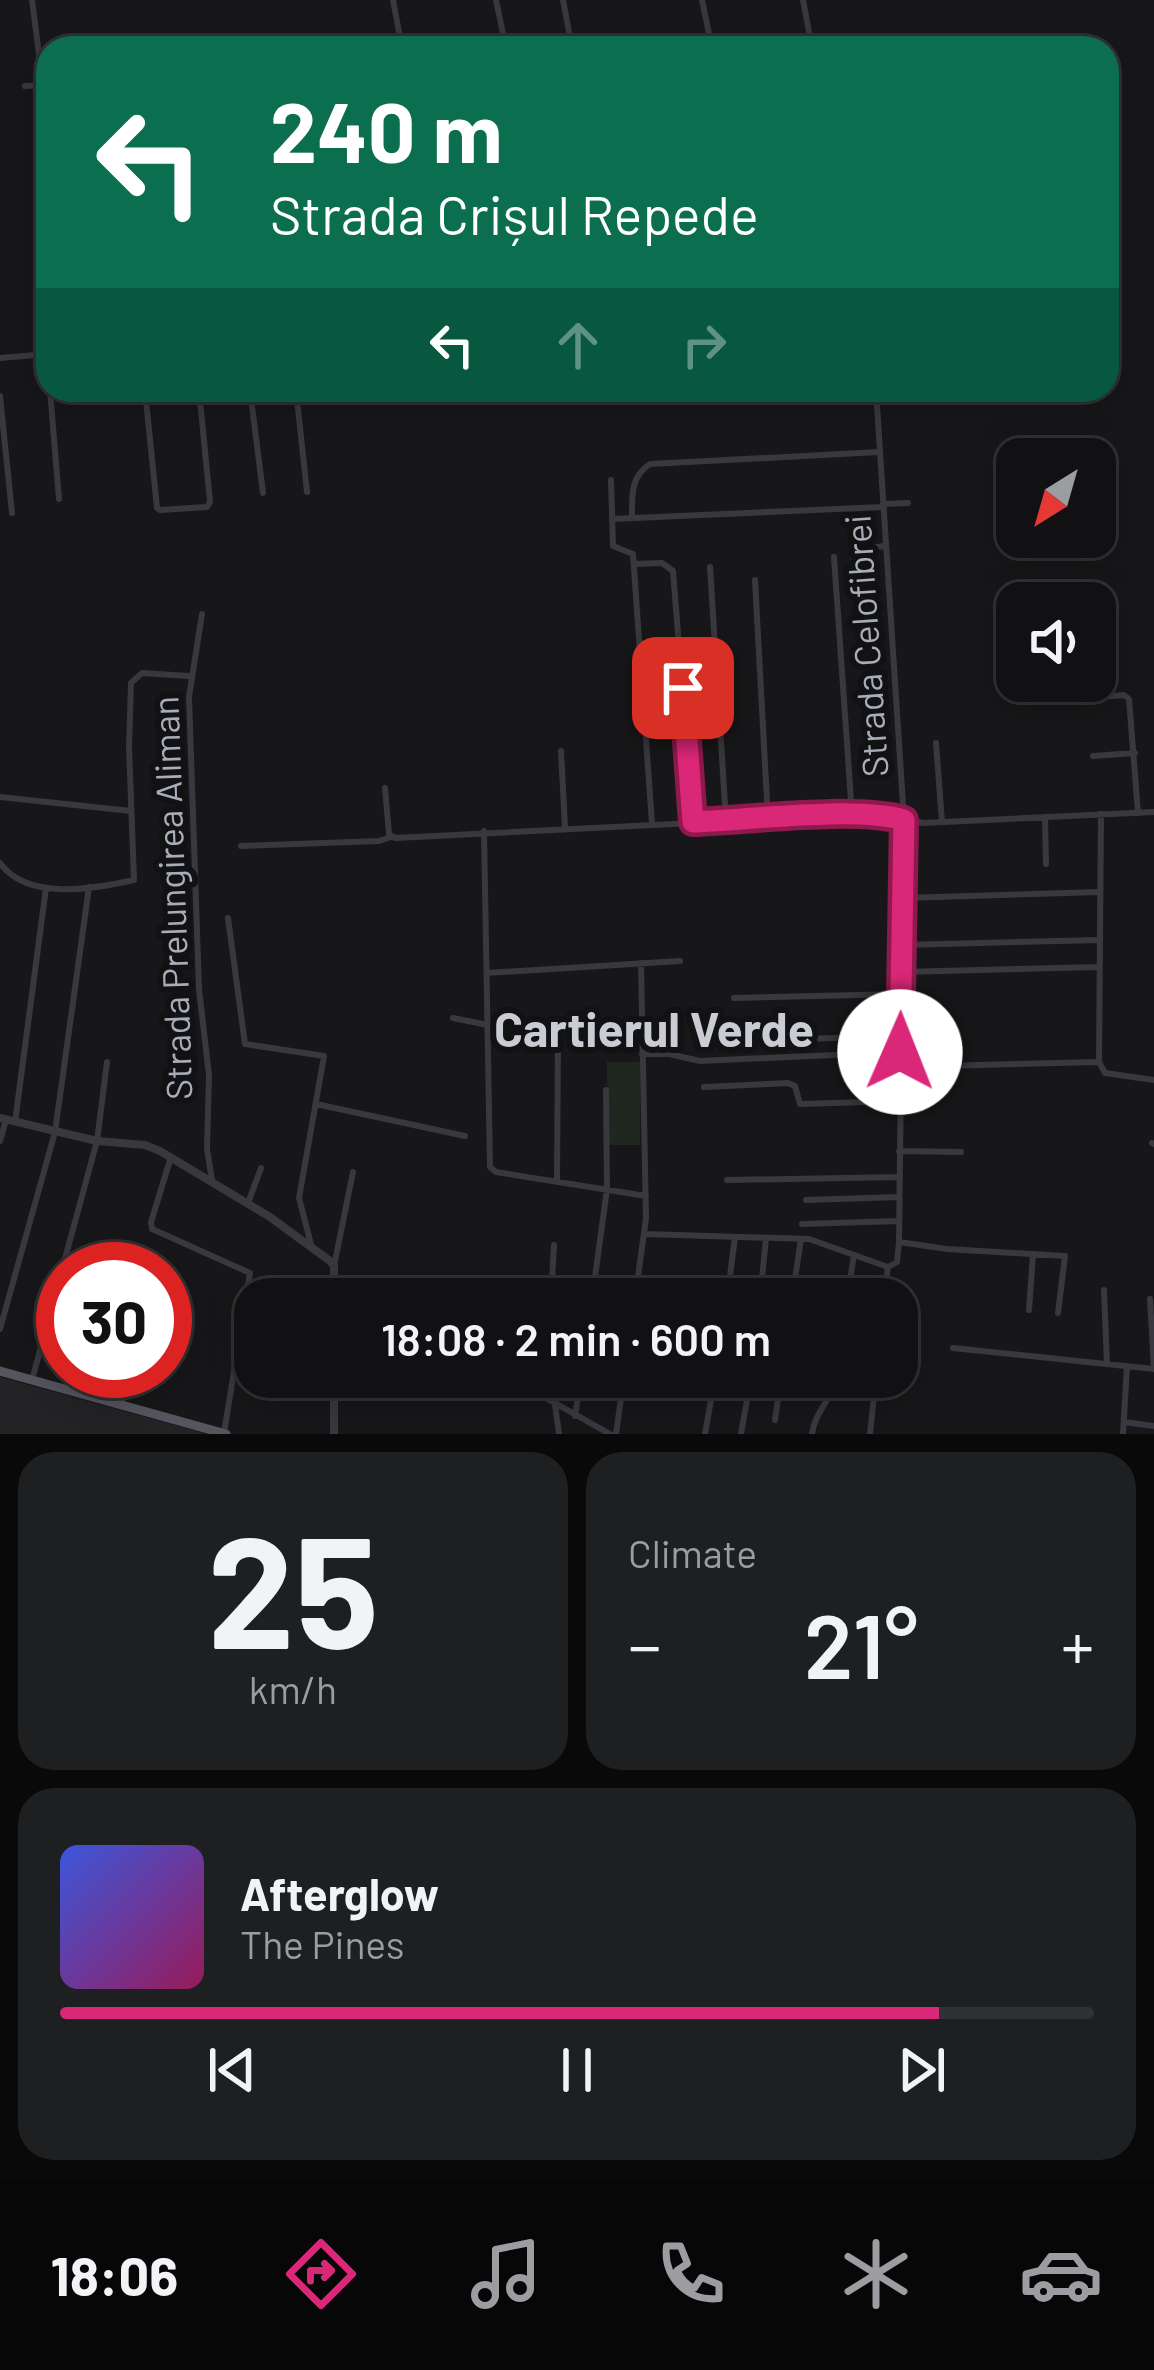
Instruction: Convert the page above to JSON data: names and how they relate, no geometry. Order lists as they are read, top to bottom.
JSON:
{
  "streets": {
    "street": ["Strada Celofibrei", "Strada Prelungirea Aliman"]
  },
  "districts": ["Cartierul Verde"],
  "north": "bottom left",
  "page": {
    "turn": ["240 m", "Strada Crișul Repede"],
    "limit": "30",
    "trip": "18:08 · 2 min · 600 m",
    "tile": [
      ["25", "km/h"],
      "Climate"
    ],
    "heat": ["−", "21°", "+"],
    "song": ["Afterglow", "The Pines"],
    "tabs": "18:06"
  }
}
